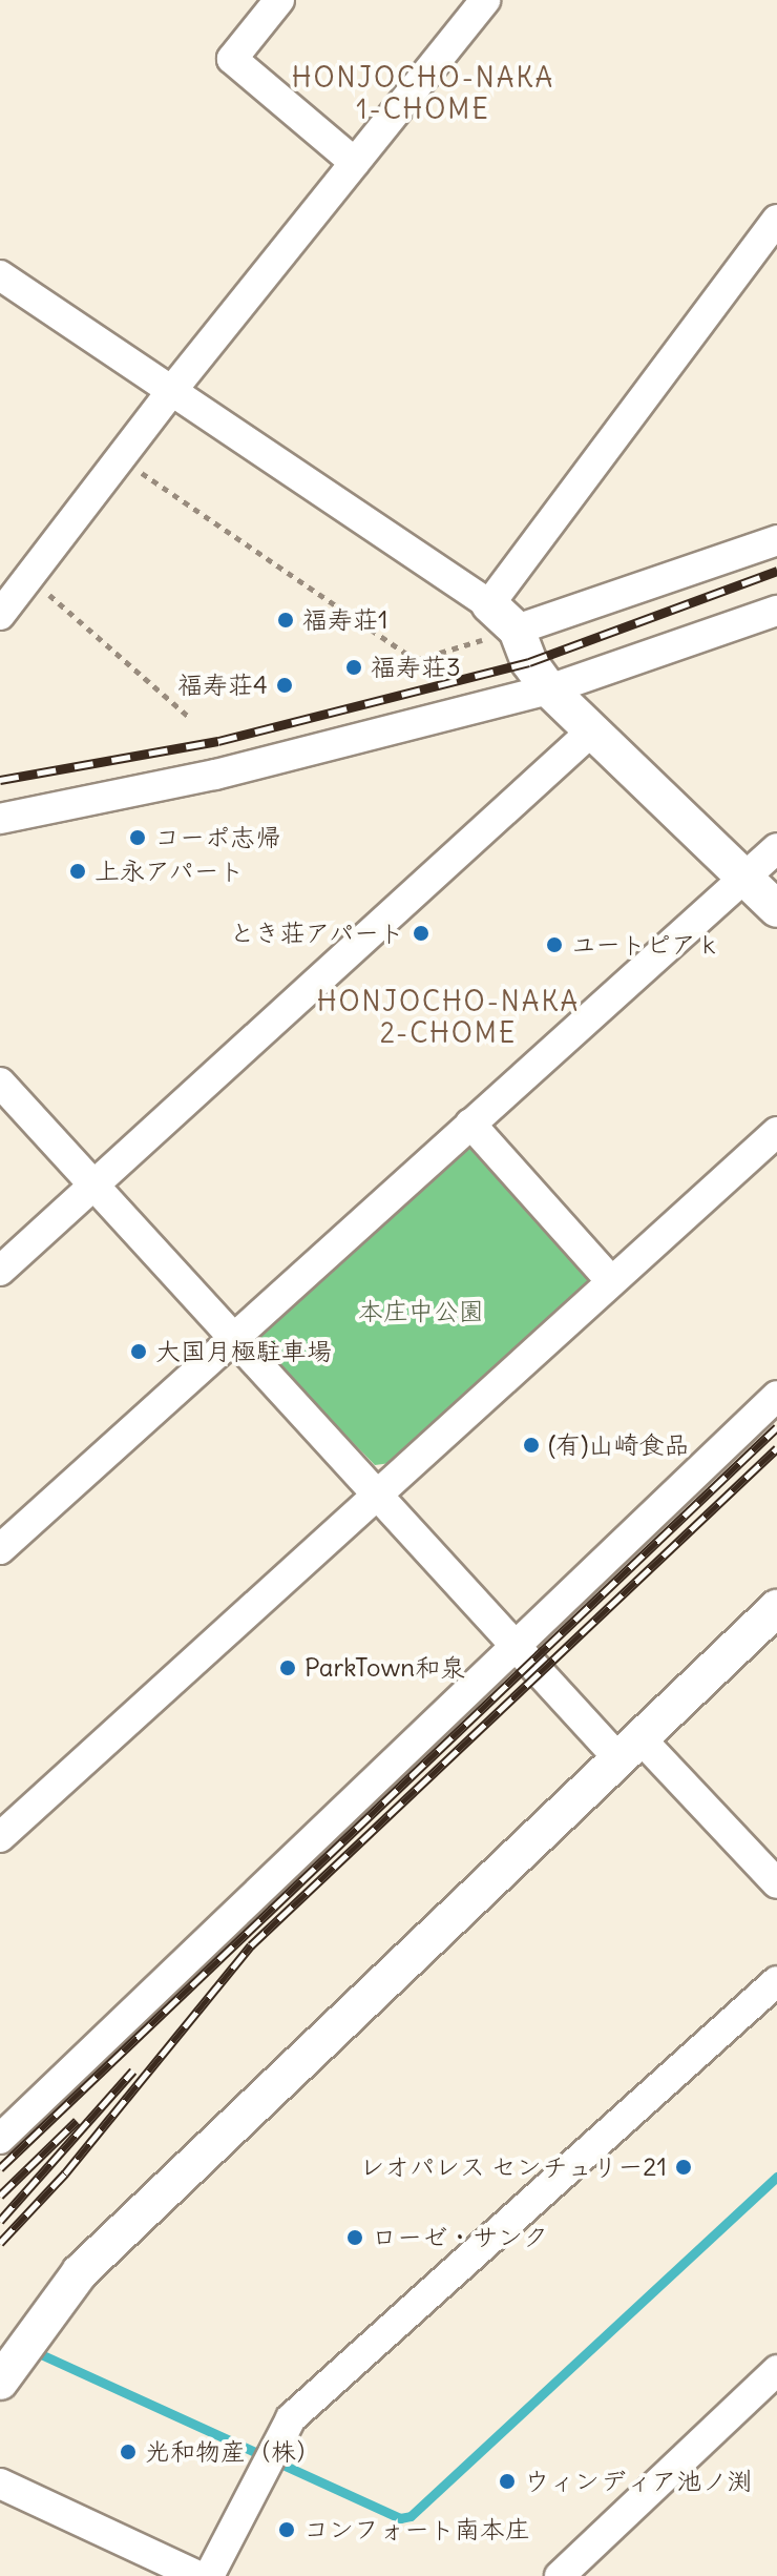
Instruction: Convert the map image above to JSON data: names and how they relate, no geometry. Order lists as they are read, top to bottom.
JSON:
{
  "districts": ["HONJOCHO-NAKA 1-CHOME", "HONJOCHO-NAKA 2-CHOME"],
  "parks": ["本庄中公園"],
  "places": [
    "福寿荘1",
    "福寿荘3",
    "福寿荘4",
    "コーポ志帰",
    "上永アパート",
    "とき荘アパート",
    "ユートピアｋ",
    "大国月極駐車場",
    "(有)山崎食品",
    "ParkTown和泉",
    "レオパレス センチュリー21",
    "ローゼ・サンク",
    "光和物産（株）",
    "ウィンディア池ノ渕",
    "コンフォート南本庄"
  ]
}
